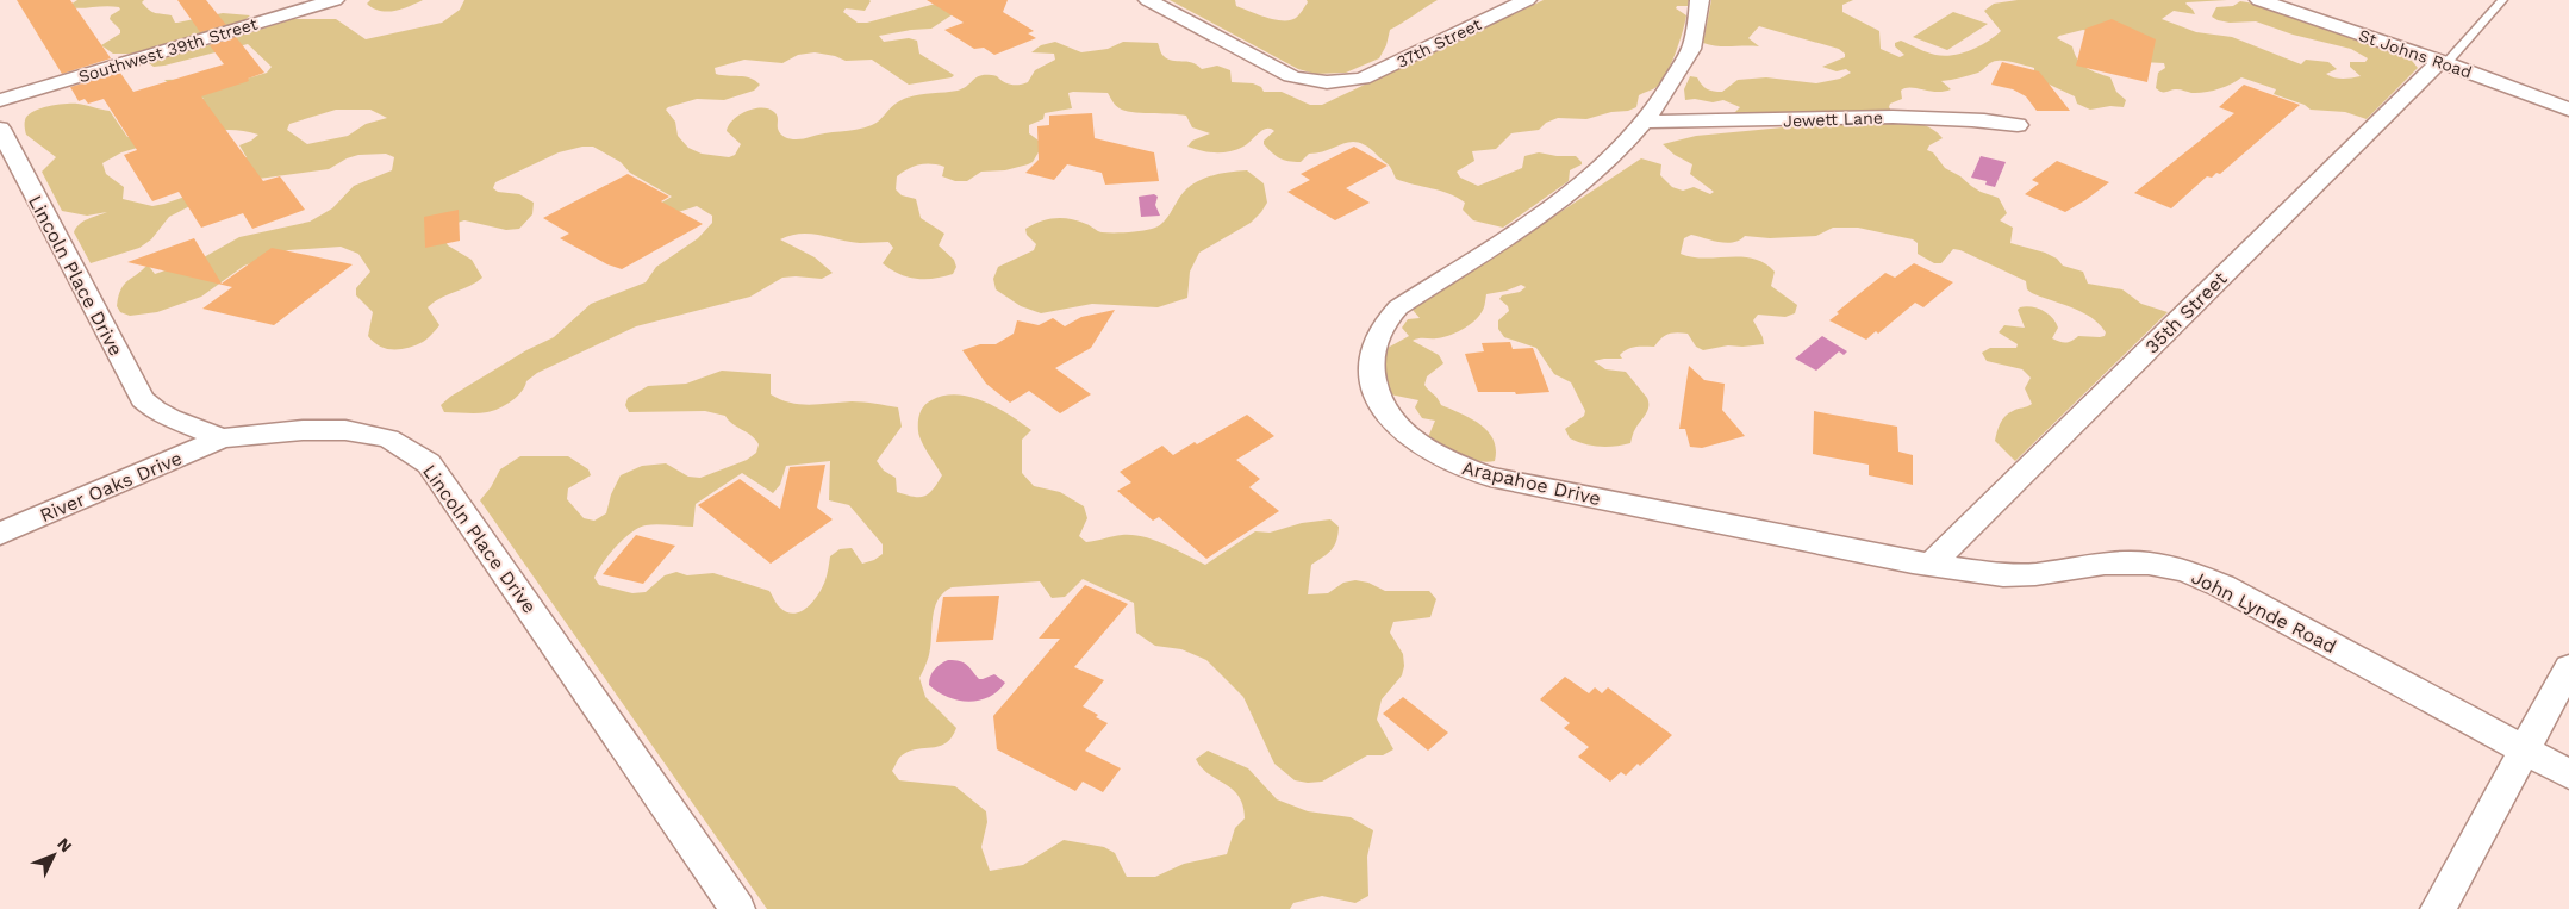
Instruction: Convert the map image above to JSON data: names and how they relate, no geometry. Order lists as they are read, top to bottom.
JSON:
{
  "streets": {
    "street": [
      "37th Street",
      "Southwest 39th Street",
      "St Johns Road",
      "Jewett Lane",
      "Lincoln Place Drive",
      "35th Street",
      "Arapahoe Drive",
      "River Oaks Drive",
      "John Lynde Road"
    ]
  },
  "crossings": [
    ["St Johns Road", "35th Street"],
    ["Jewett Lane", "Arapahoe Drive"],
    ["Lincoln Place Drive", "River Oaks Drive"],
    ["35th Street", "Arapahoe Drive"],
    ["35th Street", "John Lynde Road"],
    ["Arapahoe Drive", "John Lynde Road"]
  ],
  "north": "top right"
}
